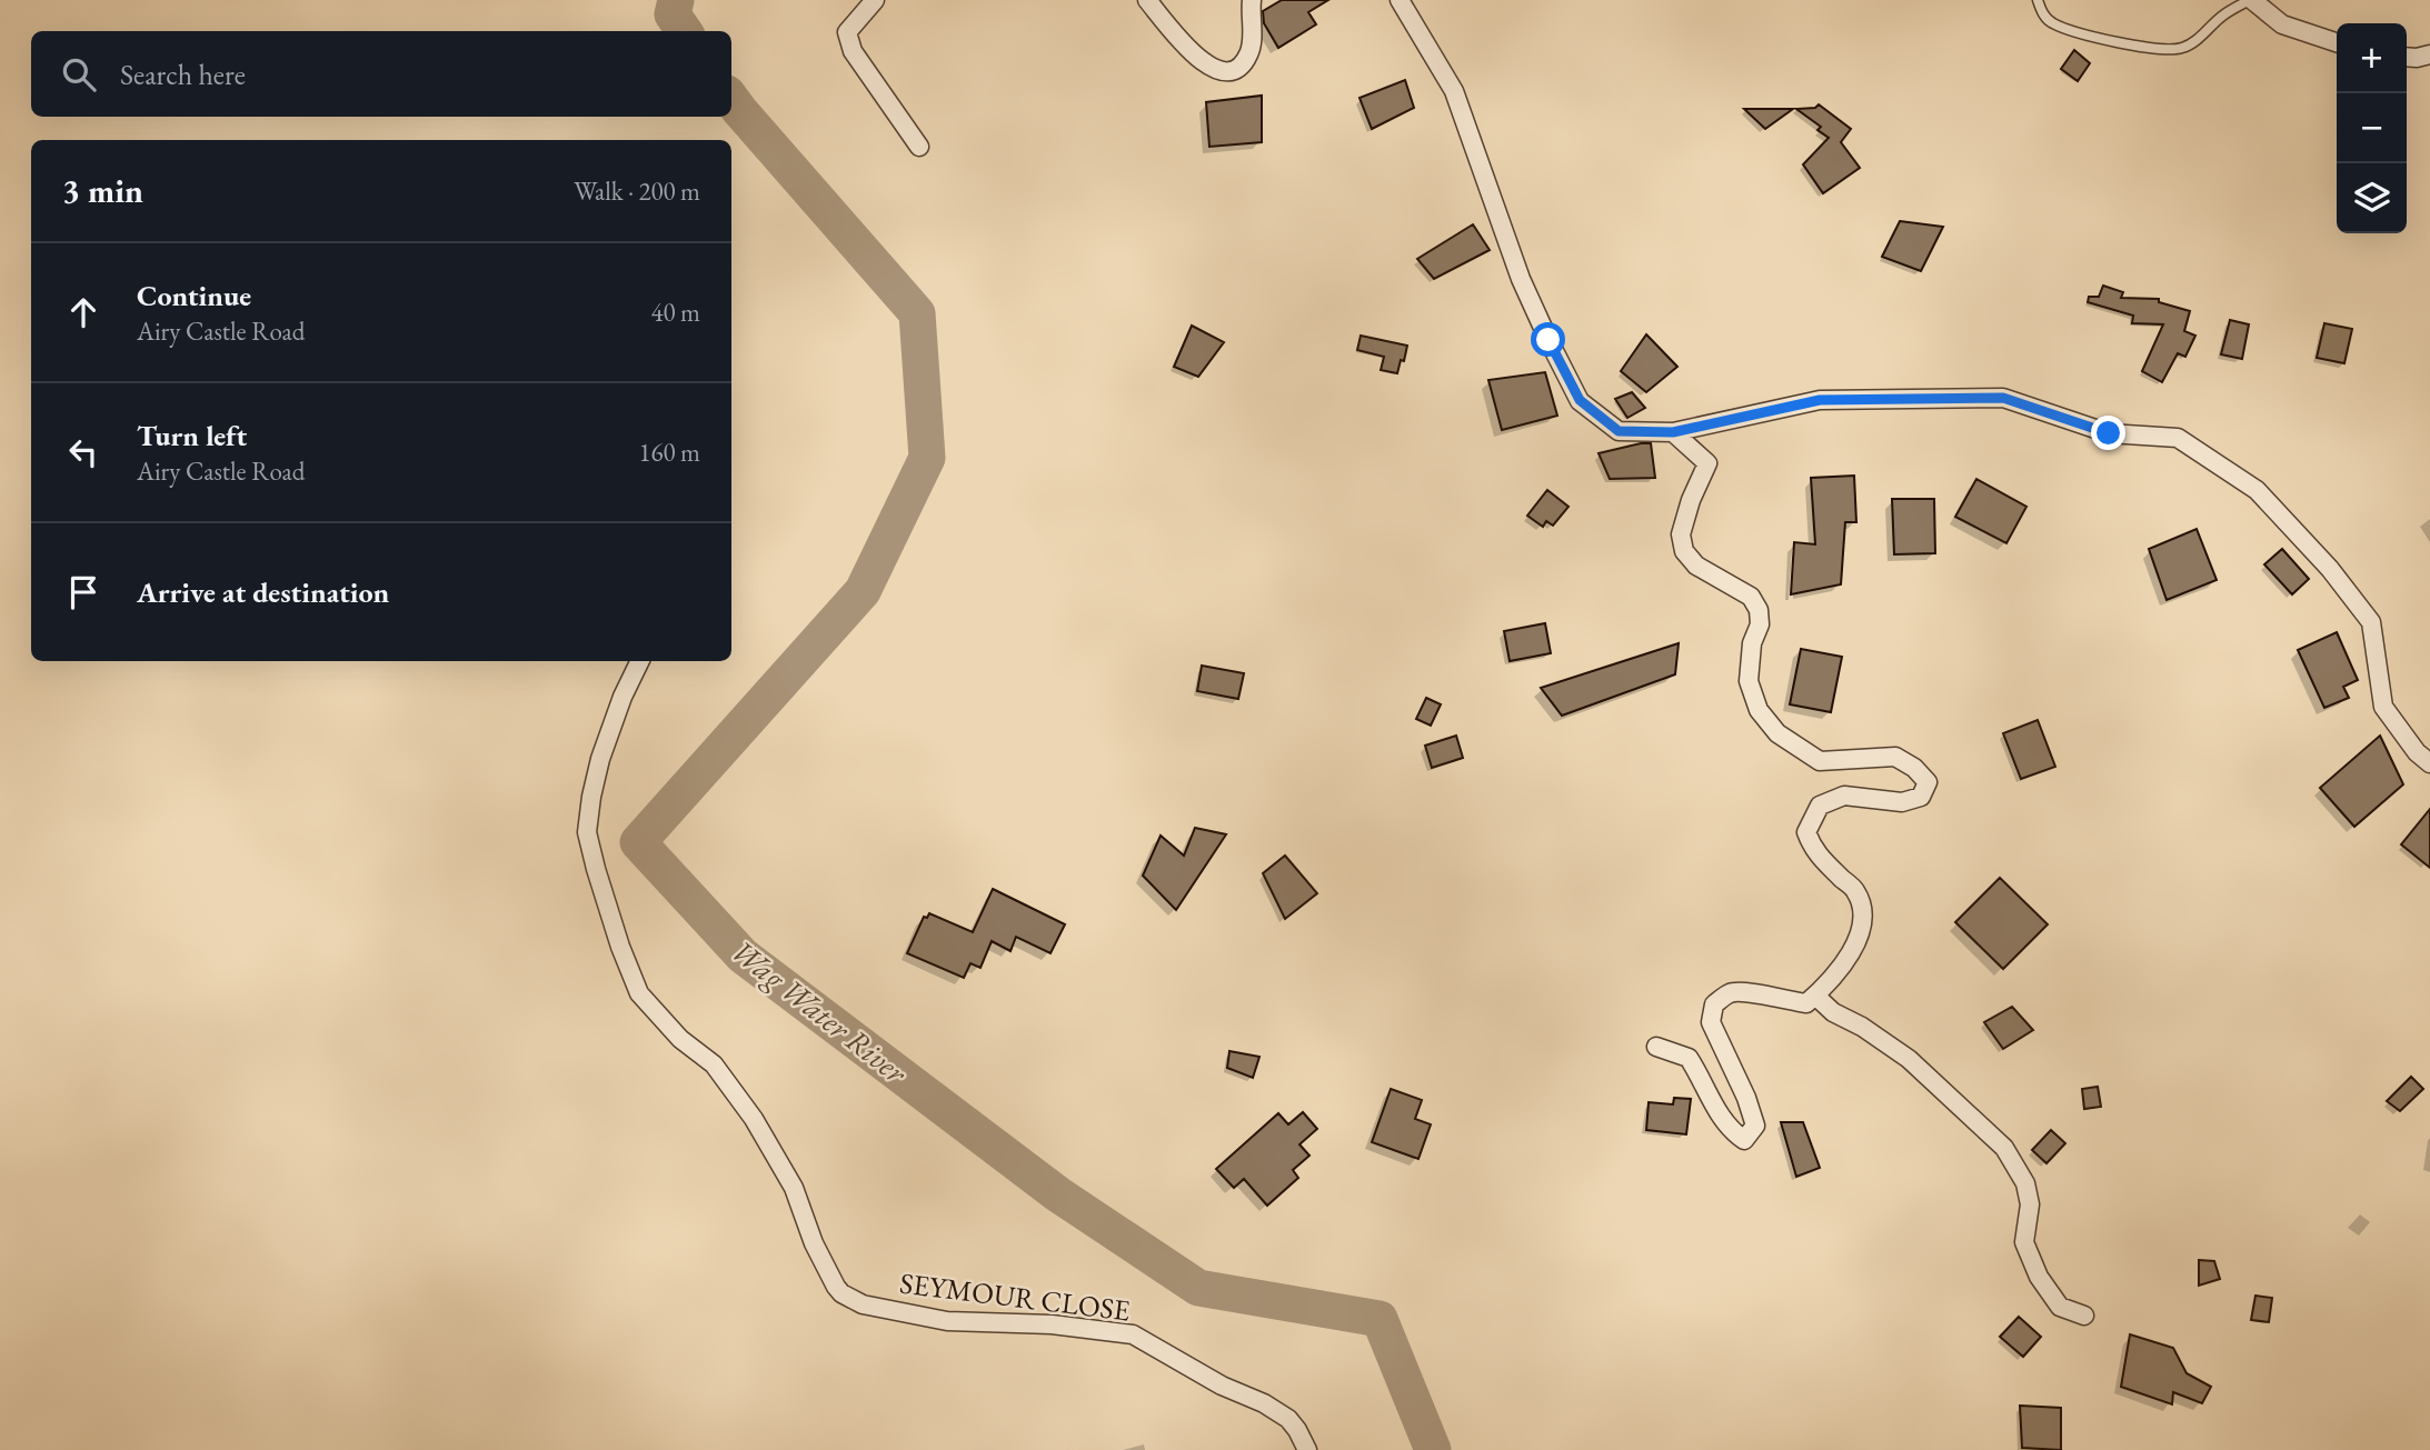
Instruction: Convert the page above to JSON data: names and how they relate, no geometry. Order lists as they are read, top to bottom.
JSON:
{
  "streets": {
    "street": ["SEYMOUR CLOSE"]
  },
  "water": ["Wag Water River"],
  "page": {
    "map_buttons": ["+", "−"],
    "search": "Search here",
    "heading": ["3 min", "Walk · 200 m"],
    "list": [
      ["Continue", "Airy Castle Road", "40 m"],
      ["Turn left", "Airy Castle Road", "160 m"],
      "Arrive at destination"
    ]
  }
}
